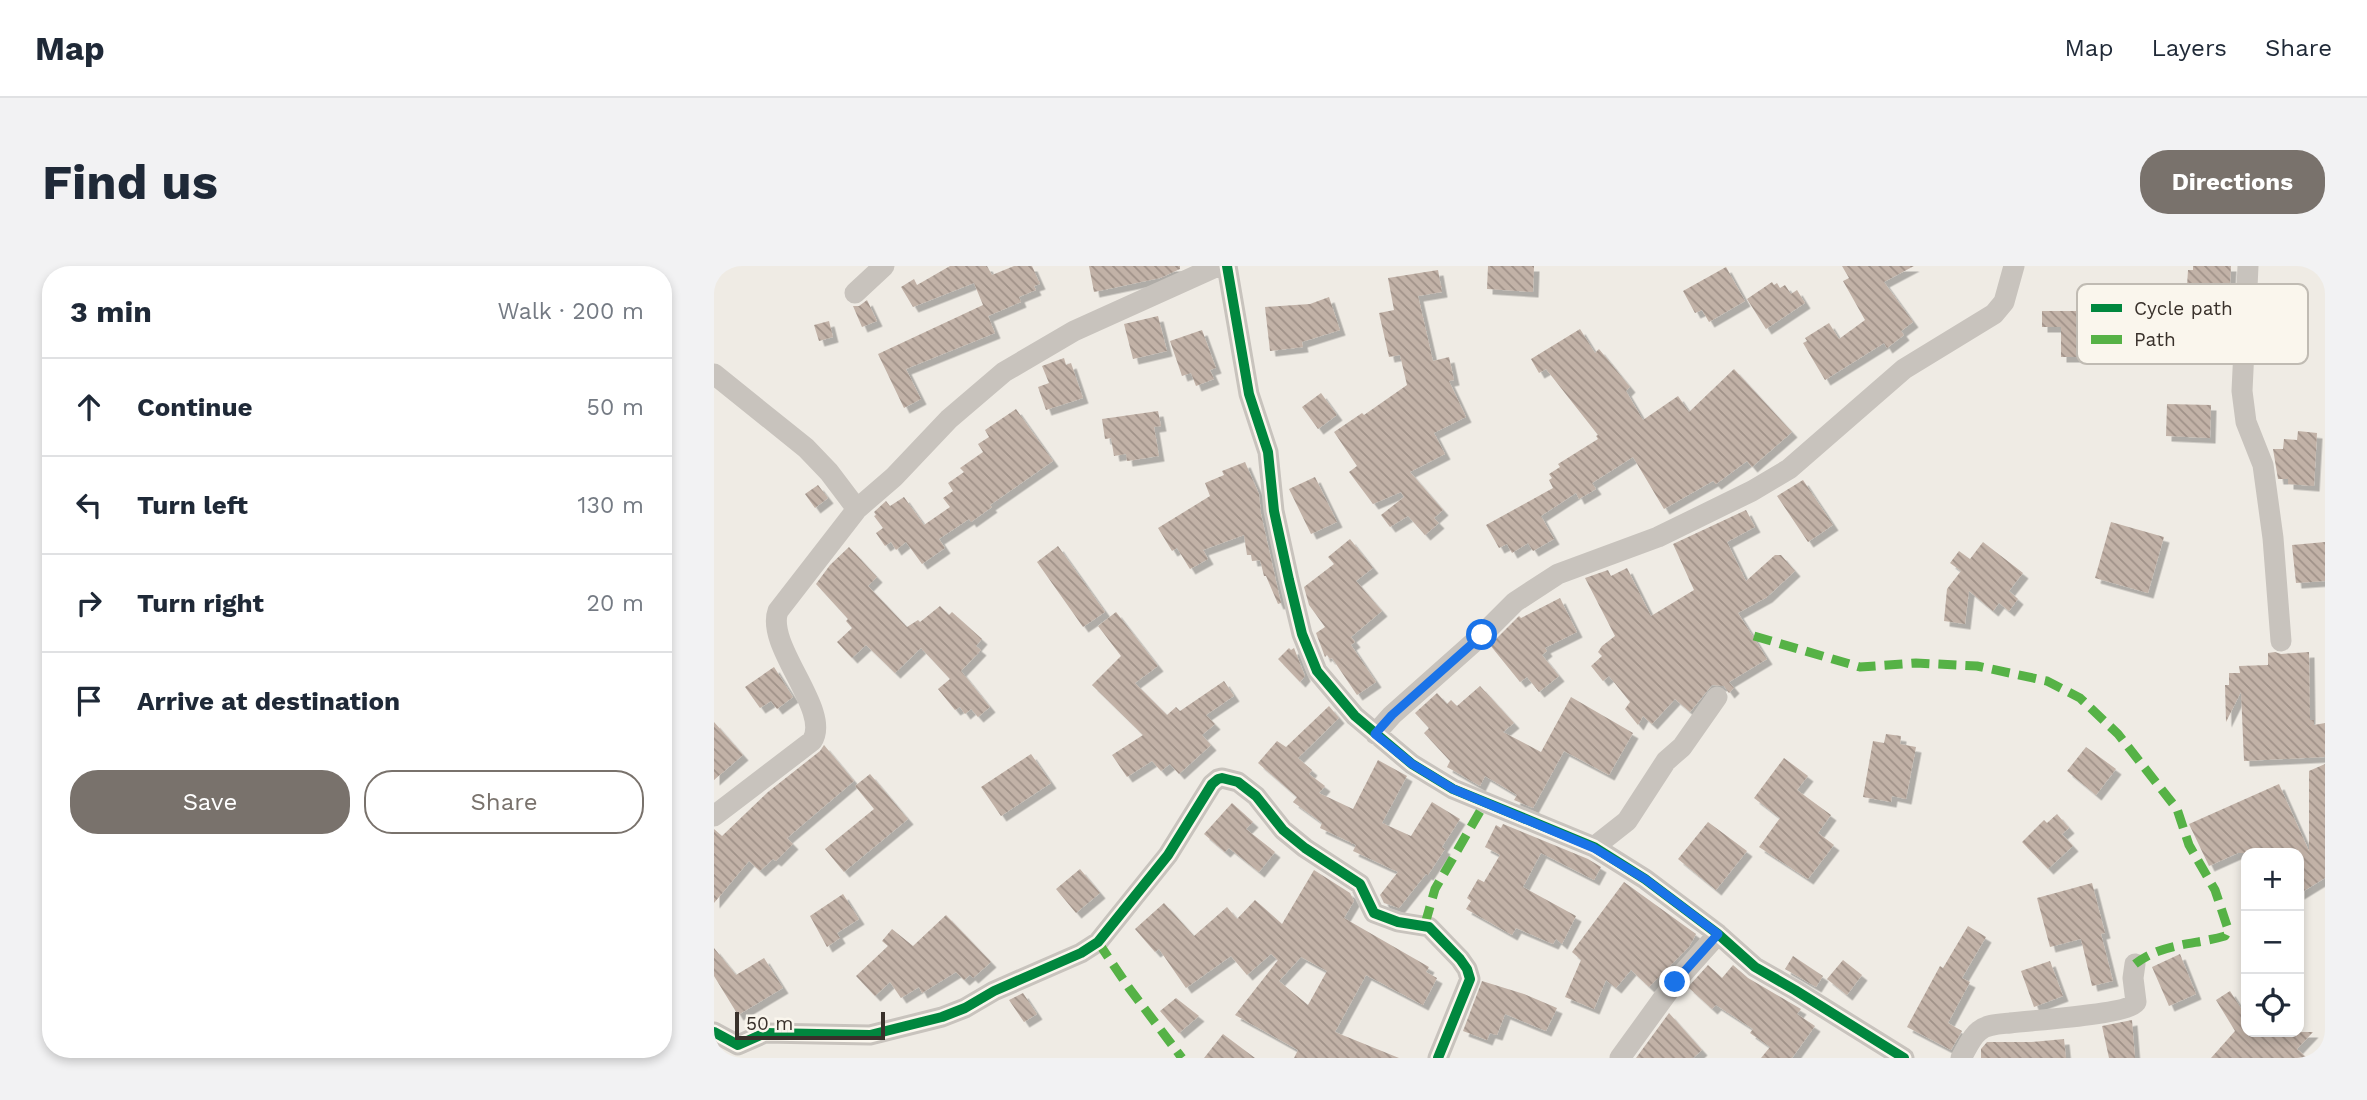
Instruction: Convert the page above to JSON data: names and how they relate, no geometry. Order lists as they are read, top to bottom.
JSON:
{
  "legend": ["Cycle path", "Path"],
  "scale_bar": "50 m",
  "page": {
    "header": "Map",
    "nav": ["Map", "Layers", "Share"],
    "buttons": [
      "Directions",
      ["Save", "Share"]
    ],
    "title": "Find us",
    "heading": ["3 min", "Walk · 200 m"],
    "list": [
      ["Continue", "50 m"],
      ["Turn left", "130 m"],
      ["Turn right", "20 m"],
      "Arrive at destination"
    ],
    "map_buttons": ["+", "−"],
    "scale": "50 m"
  }
}
